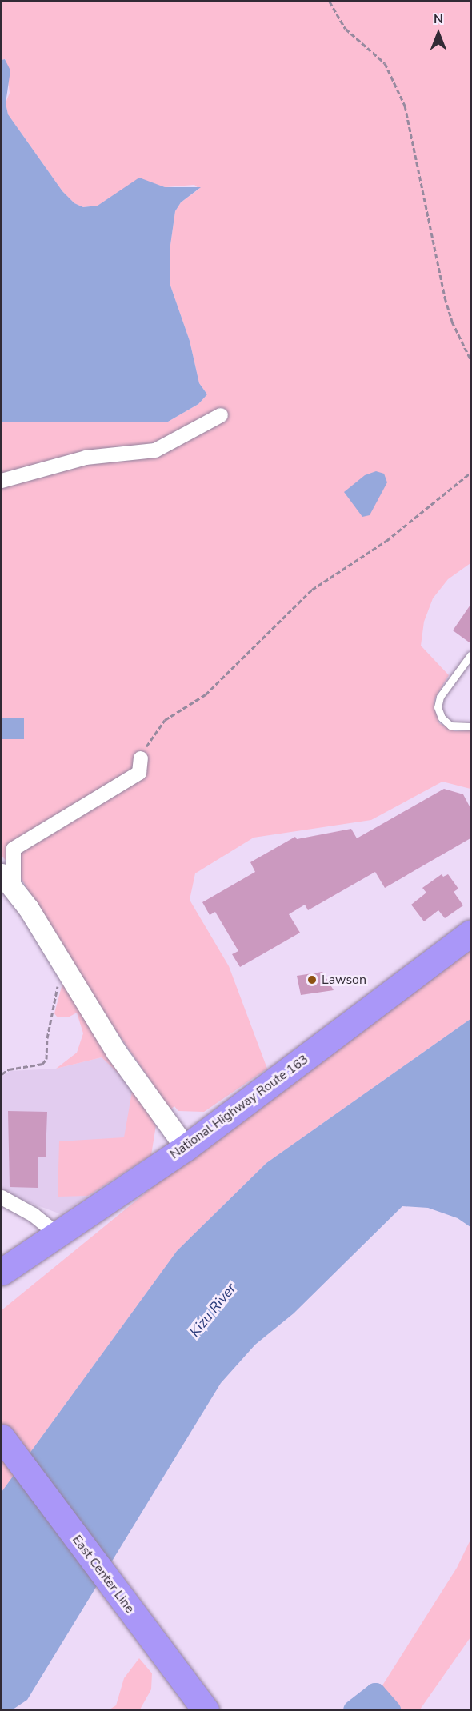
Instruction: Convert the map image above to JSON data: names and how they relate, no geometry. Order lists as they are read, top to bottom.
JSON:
{
  "streets": {
    "highway": ["National Highway Route 163", "East Center Line"]
  },
  "water": ["Kizu River"],
  "places": ["Lawson"],
  "north": "top"
}
